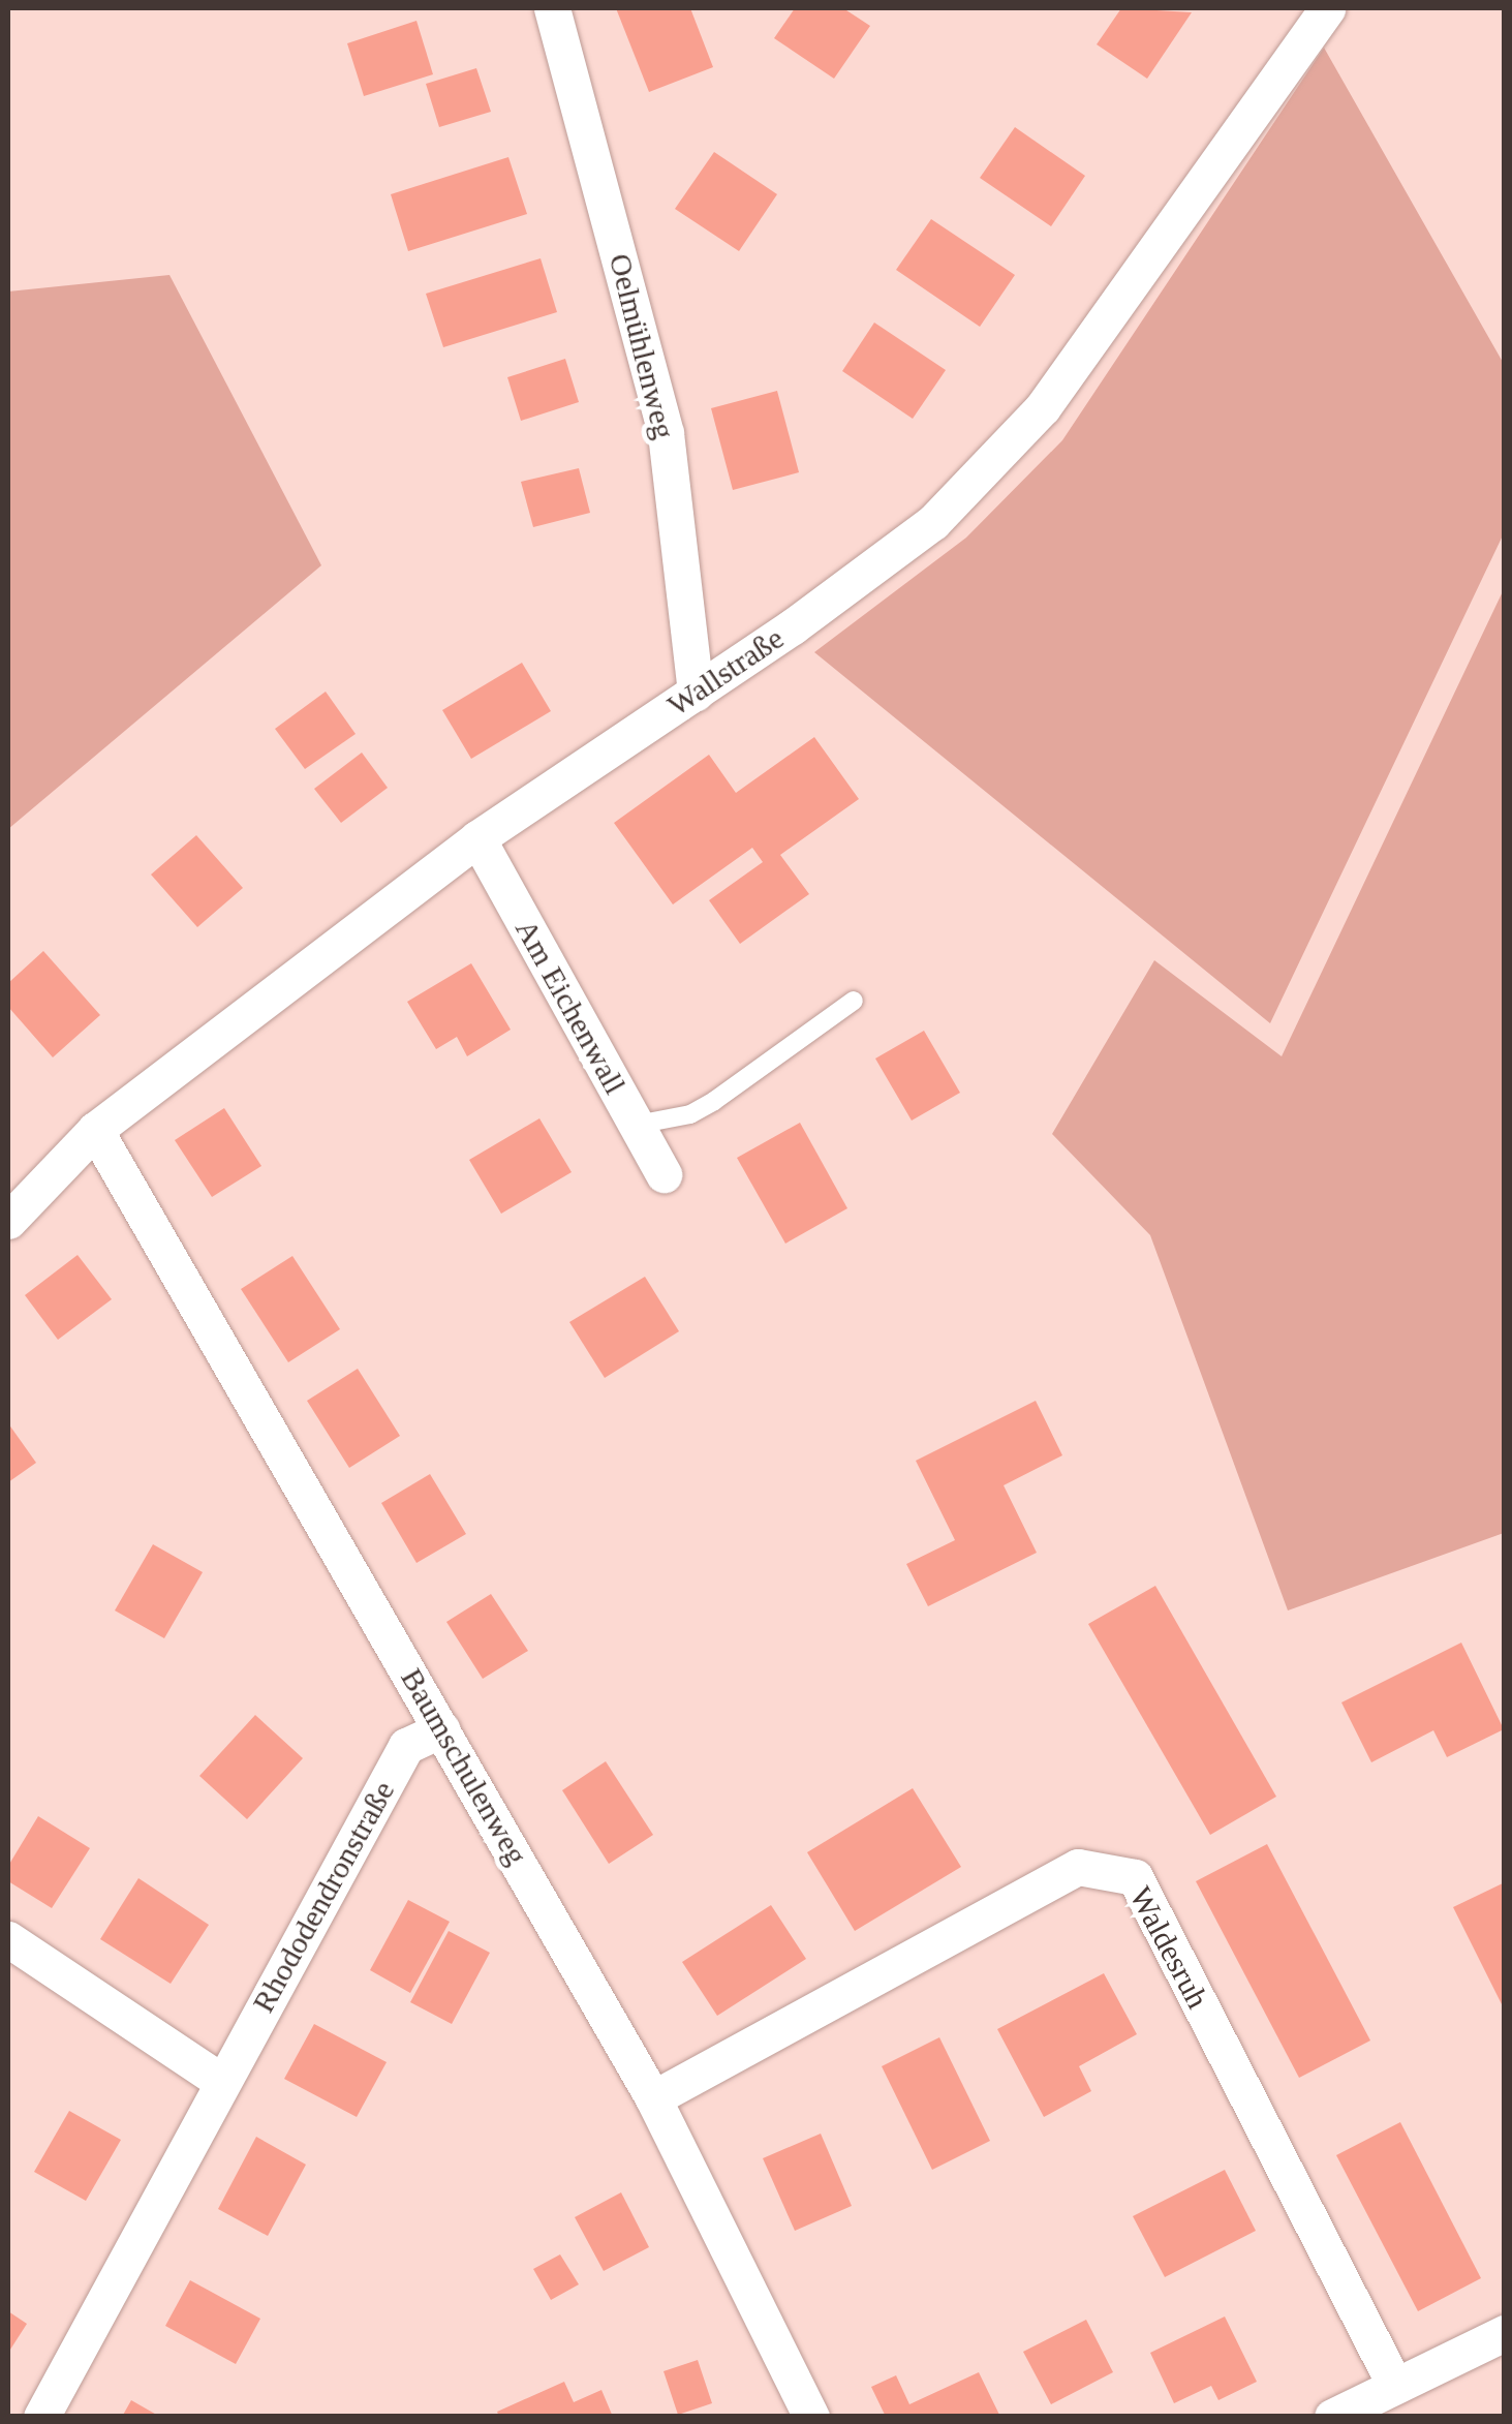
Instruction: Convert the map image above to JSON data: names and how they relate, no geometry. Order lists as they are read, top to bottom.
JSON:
{
  "streets": {
    "street": [
      "Oelmühlenweg",
      "Wallstraße",
      "Am Eichenwall",
      "Baumschulenweg",
      "Rhododendronstraße",
      "Waldesruh"
    ]
  },
  "crossings": [
    ["Oelmühlenweg", "Wallstraße"],
    ["Wallstraße", "Am Eichenwall"],
    ["Wallstraße", "Baumschulenweg"],
    ["Baumschulenweg", "Rhododendronstraße"],
    ["Baumschulenweg", "Waldesruh"]
  ]
}
